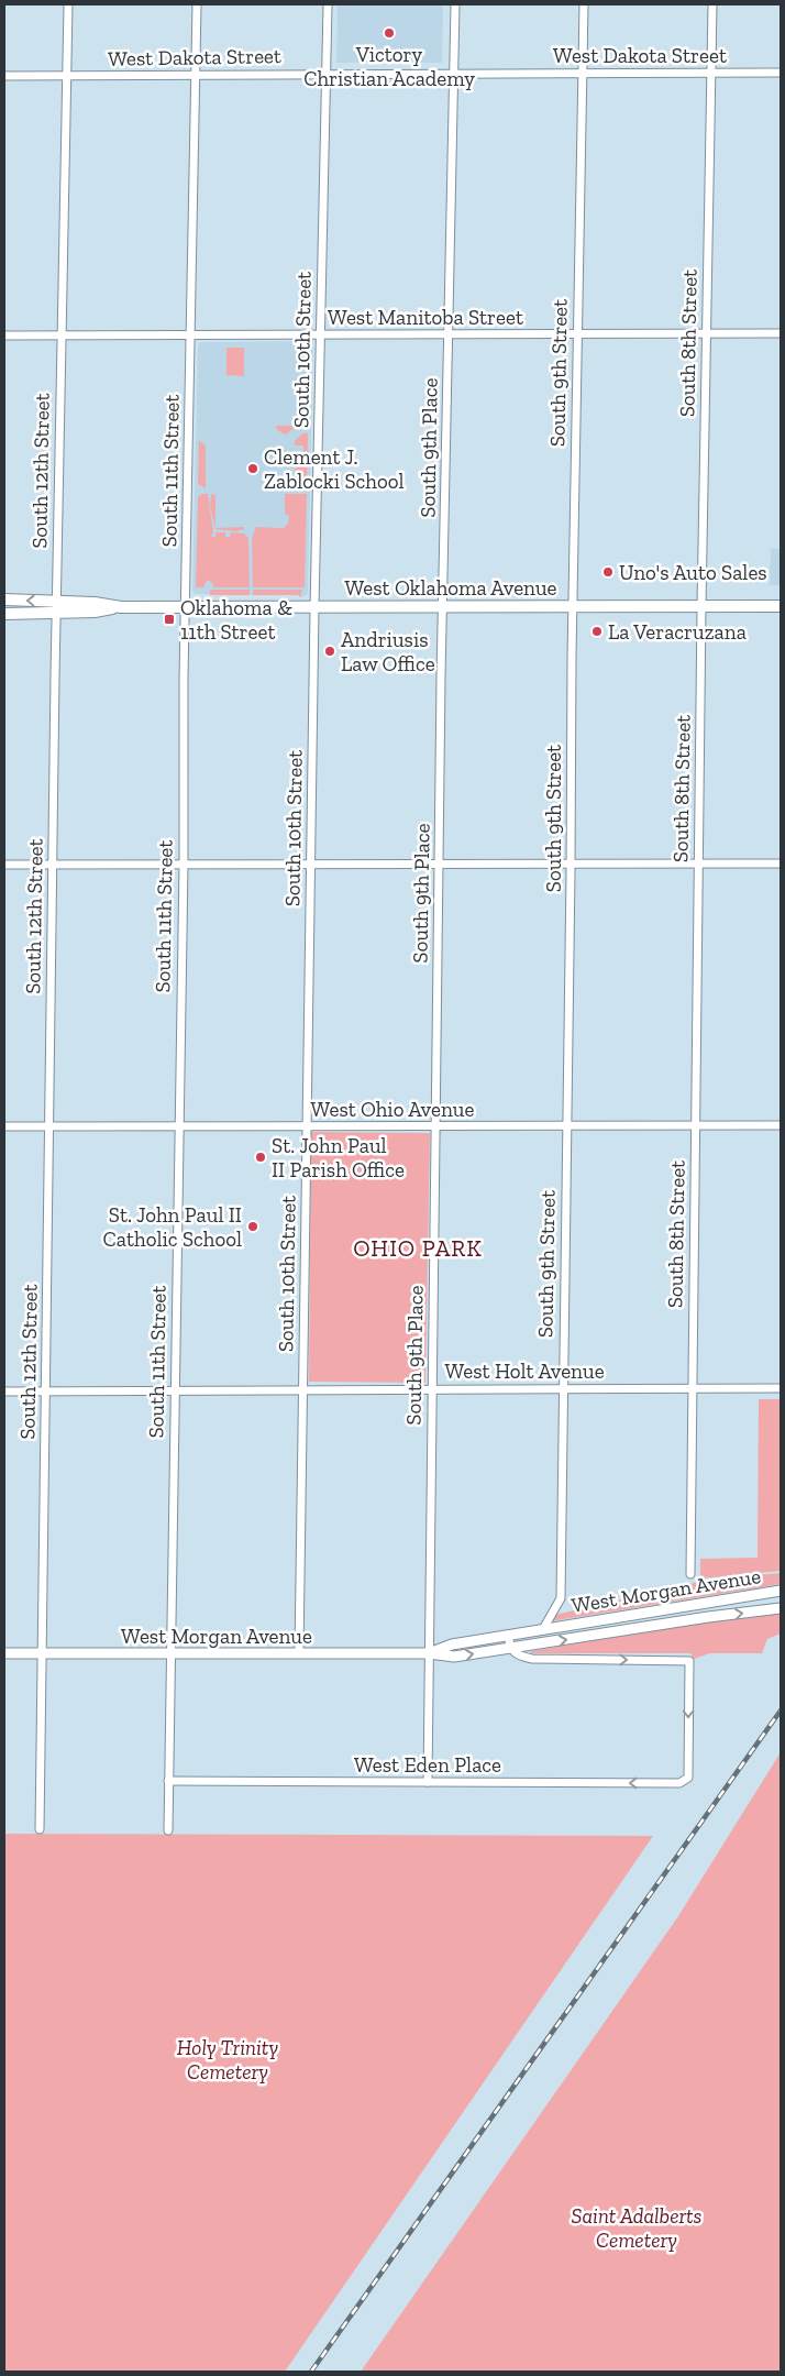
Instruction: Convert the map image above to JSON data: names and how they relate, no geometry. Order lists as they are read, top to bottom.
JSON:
{
  "streets": {
    "main road": ["West Oklahoma Avenue"],
    "street": [
      "West Dakota Street",
      "West Manitoba Street",
      "South 8th Street",
      "South 10th Street",
      "South 9th Street",
      "South 9th Place",
      "South 12th Street",
      "South 11th Street",
      "West Ohio Avenue",
      "West Holt Avenue",
      "West Morgan Avenue",
      "West Eden Place"
    ]
  },
  "crossings": [
    ["West Dakota Street", "South 8th Street"],
    ["West Dakota Street", "South 10th Street"],
    ["West Dakota Street", "South 9th Street"],
    ["West Dakota Street", "South 9th Place"],
    ["West Dakota Street", "South 12th Street"],
    ["West Dakota Street", "South 11th Street"],
    ["West Manitoba Street", "South 8th Street"],
    ["West Manitoba Street", "South 10th Street"],
    ["West Manitoba Street", "South 9th Street"],
    ["West Manitoba Street", "South 9th Place"],
    ["West Manitoba Street", "South 12th Street"],
    ["West Manitoba Street", "South 11th Street"],
    ["South 8th Street", "West Oklahoma Avenue"],
    ["South 8th Street", "West Ohio Avenue"],
    ["South 8th Street", "West Holt Avenue"],
    ["South 10th Street", "West Oklahoma Avenue"],
    ["South 10th Street", "West Ohio Avenue"],
    ["South 10th Street", "West Holt Avenue"],
    ["South 10th Street", "West Morgan Avenue"],
    ["South 9th Street", "West Oklahoma Avenue"],
    ["South 9th Street", "West Ohio Avenue"],
    ["South 9th Street", "West Holt Avenue"],
    ["South 9th Street", "West Morgan Avenue"],
    ["South 9th Place", "West Oklahoma Avenue"],
    ["South 9th Place", "West Ohio Avenue"],
    ["South 9th Place", "West Holt Avenue"],
    ["South 9th Place", "West Morgan Avenue"],
    ["South 9th Place", "West Eden Place"],
    ["South 12th Street", "West Oklahoma Avenue"],
    ["South 12th Street", "West Ohio Avenue"],
    ["South 12th Street", "West Holt Avenue"],
    ["South 12th Street", "West Morgan Avenue"],
    ["South 11th Street", "West Oklahoma Avenue"],
    ["South 11th Street", "West Ohio Avenue"],
    ["South 11th Street", "West Holt Avenue"],
    ["South 11th Street", "West Morgan Avenue"],
    ["South 11th Street", "West Eden Place"],
    ["West Morgan Avenue", "West Eden Place"]
  ],
  "districts": ["OHIO PARK"],
  "parks": ["Holy Trinity Cemetery", "Saint Adalberts Cemetery"],
  "places": {
    "other": [
      "Victory Christian Academy",
      "Clement J. Zablocki School",
      "Uno's Auto Sales",
      "La Veracruzana",
      "Andriusis Law Office",
      "St. John Paul II Parish Office",
      "St. John Paul II Catholic School"
    ],
    "transit": ["Oklahoma & 11th Street"]
  }
}
